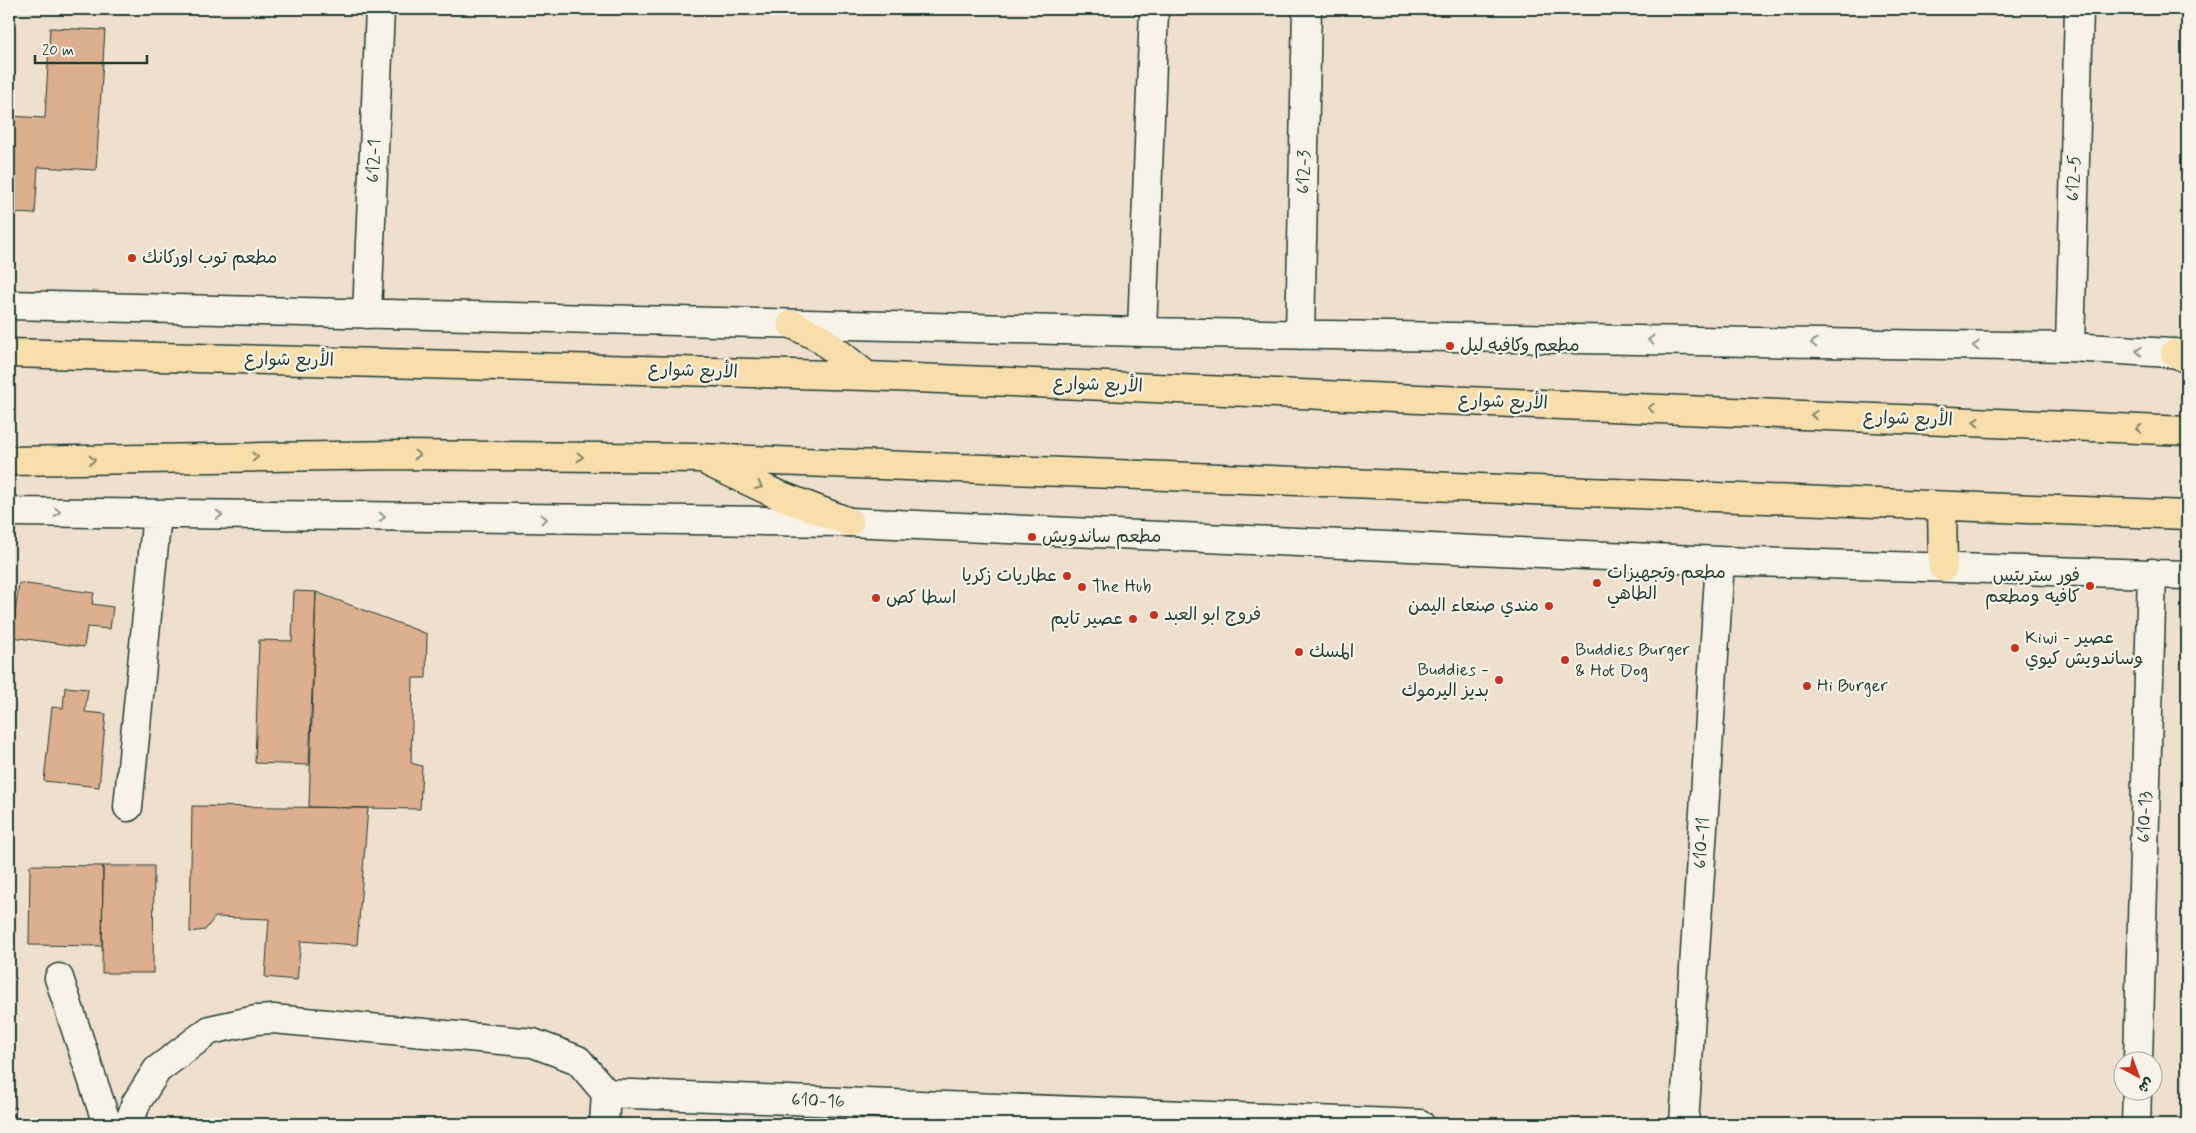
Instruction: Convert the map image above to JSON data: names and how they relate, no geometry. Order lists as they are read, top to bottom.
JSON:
{
  "streets": {
    "main road": ["الأربع شوارع"],
    "street": [
      "612-1",
      "612-3",
      "612-5",
      "610-13",
      "610-11",
      "610-16"
    ]
  },
  "places": [
    "مطعم توب اوركانك",
    "مطعم وكافيه ليل",
    "مطعم ساندويش",
    "عطاريات زكريا",
    "مطعم وتجهيزات الطاهي",
    "فور ستريتس كافيه ومطعم",
    "The Hub",
    "اسطا كص",
    "مندي صنعاء اليمن",
    "فروج ابو العبد",
    "عصير تايم",
    "Kiwi - عصير وساندويش كيوي",
    "المسك",
    "Buddies Burger & Hot Dog",
    "Buddies - بديز اليرموك",
    "Hi Burger"
  ],
  "scale_bar": "20 m",
  "north": "bottom right"
}
